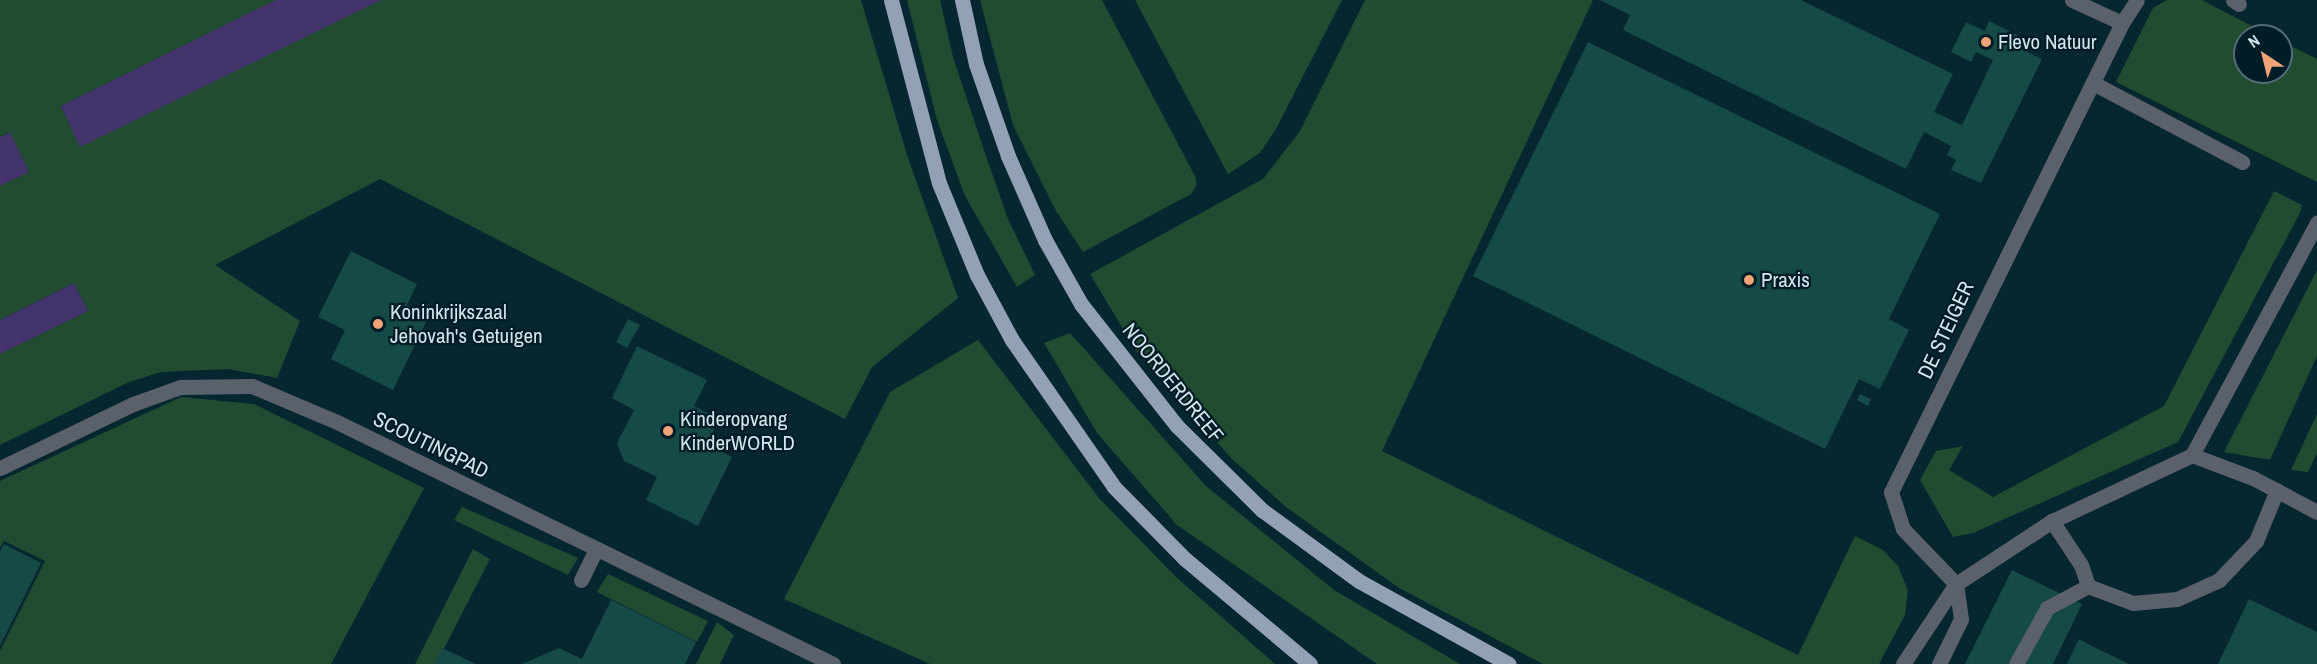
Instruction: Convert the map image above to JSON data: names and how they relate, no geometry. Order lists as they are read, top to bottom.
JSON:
{
  "streets": {
    "main road": ["NOORDERDREEF"],
    "street": ["DE STEIGER", "SCOUTINGPAD"]
  },
  "places": [
    "Flevo Natuur",
    "Praxis",
    "Koninkrijkszaal Jehovah's Getuigen",
    "Kinderopvang KinderWORLD"
  ],
  "north": "top left"
}
